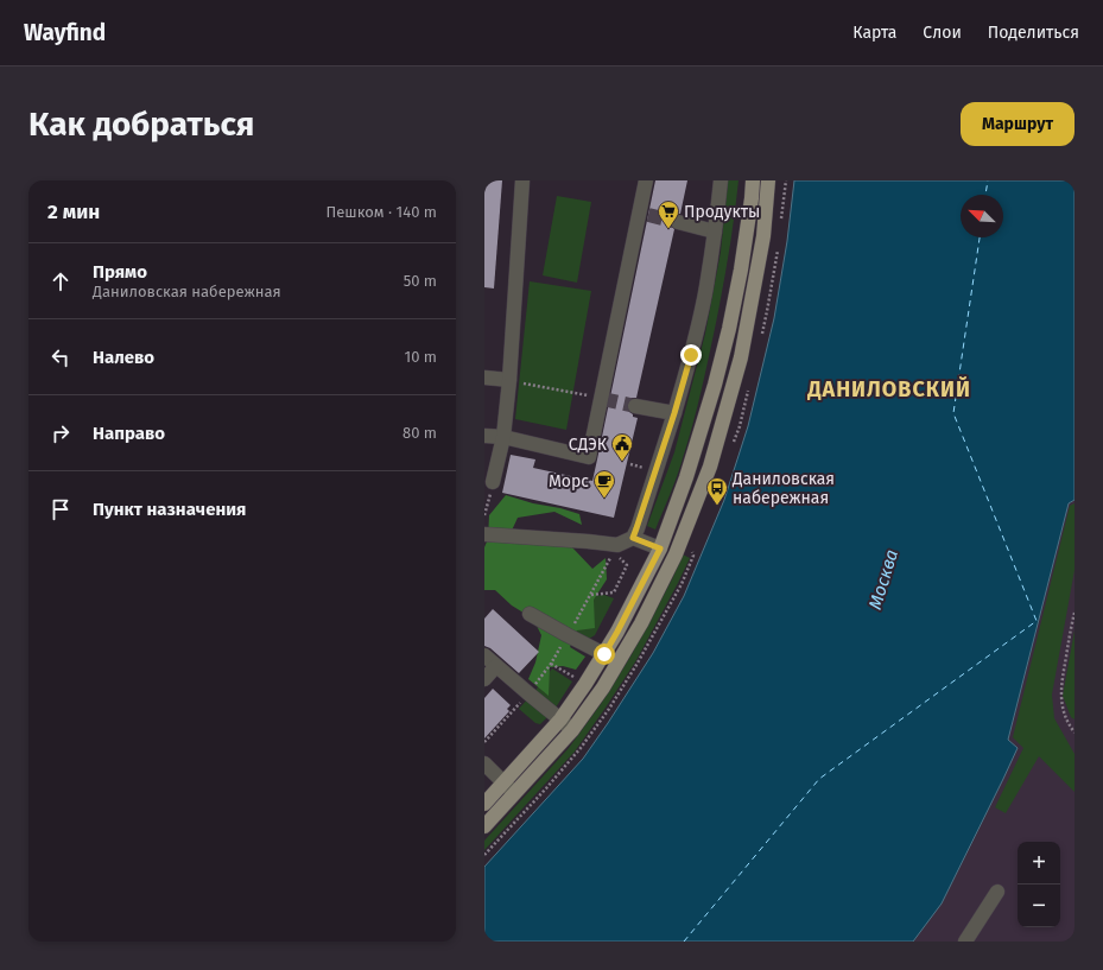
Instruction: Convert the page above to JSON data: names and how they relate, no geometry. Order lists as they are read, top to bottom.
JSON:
{
  "districts": ["ДАНИЛОВСКИЙ"],
  "water": ["Москва"],
  "places": {
    "supermarket": ["Продукты"],
    "public building": ["СДЭК"],
    "cafe": ["Морс"],
    "bus stop": ["Даниловская набережная"]
  },
  "north": "top left",
  "page": {
    "header": "Wayfind",
    "nav": ["Карта", "Слои", "Поделиться"],
    "buttons": "Маршрут",
    "title": "Как добраться",
    "heading": ["2 мин", "Пешком · 140 m"],
    "list": [
      ["Прямо", "Даниловская набережная", "50 m"],
      ["Налево", "10 m"],
      ["Направо", "80 m"],
      "Пункт назначения"
    ],
    "map_buttons": ["+", "−"]
  }
}
